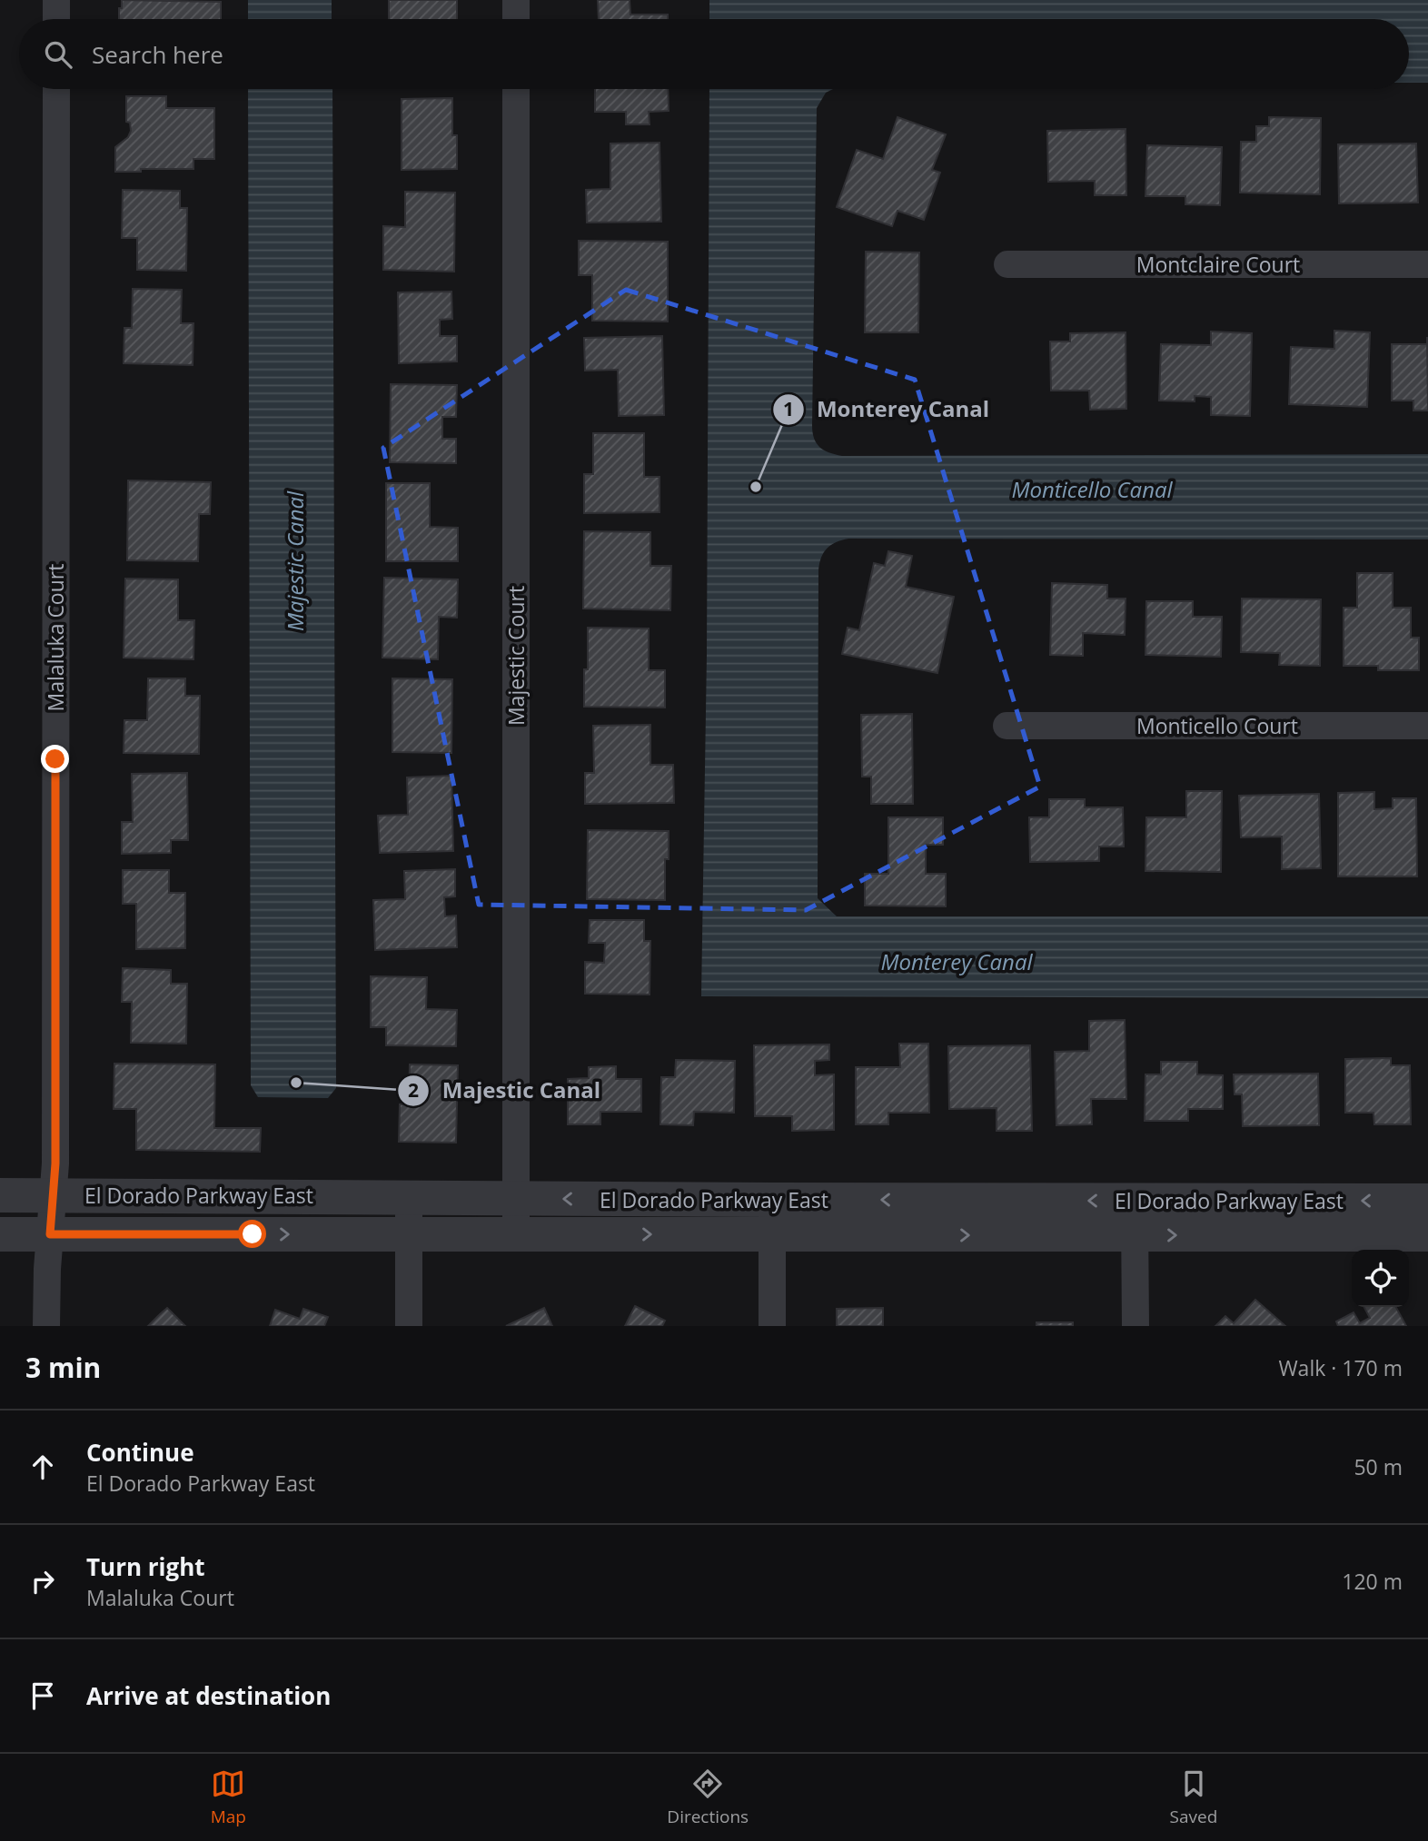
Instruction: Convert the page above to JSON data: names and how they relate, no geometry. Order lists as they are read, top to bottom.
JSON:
{
  "streets": {
    "street": [
      "Montclaire Court",
      "Malaluka Court",
      "Majestic Court",
      "Monticello Court",
      "El Dorado Parkway East"
    ]
  },
  "crossings": [
    ["Malaluka Court", "El Dorado Parkway East"],
    ["Majestic Court", "El Dorado Parkway East"]
  ],
  "water": ["Monticello Canal", "Majestic Canal", "Monterey Canal"],
  "places": ["Monterey Canal", "Majestic Canal"],
  "page": {
    "search": "Search here",
    "heading": ["3 min", "Walk · 170 m"],
    "list": [
      ["Continue", "El Dorado Parkway East", "50 m"],
      ["Turn right", "Malaluka Court", "120 m"],
      "Arrive at destination"
    ],
    "nav": ["Map", "Directions", "Saved"]
  }
}
